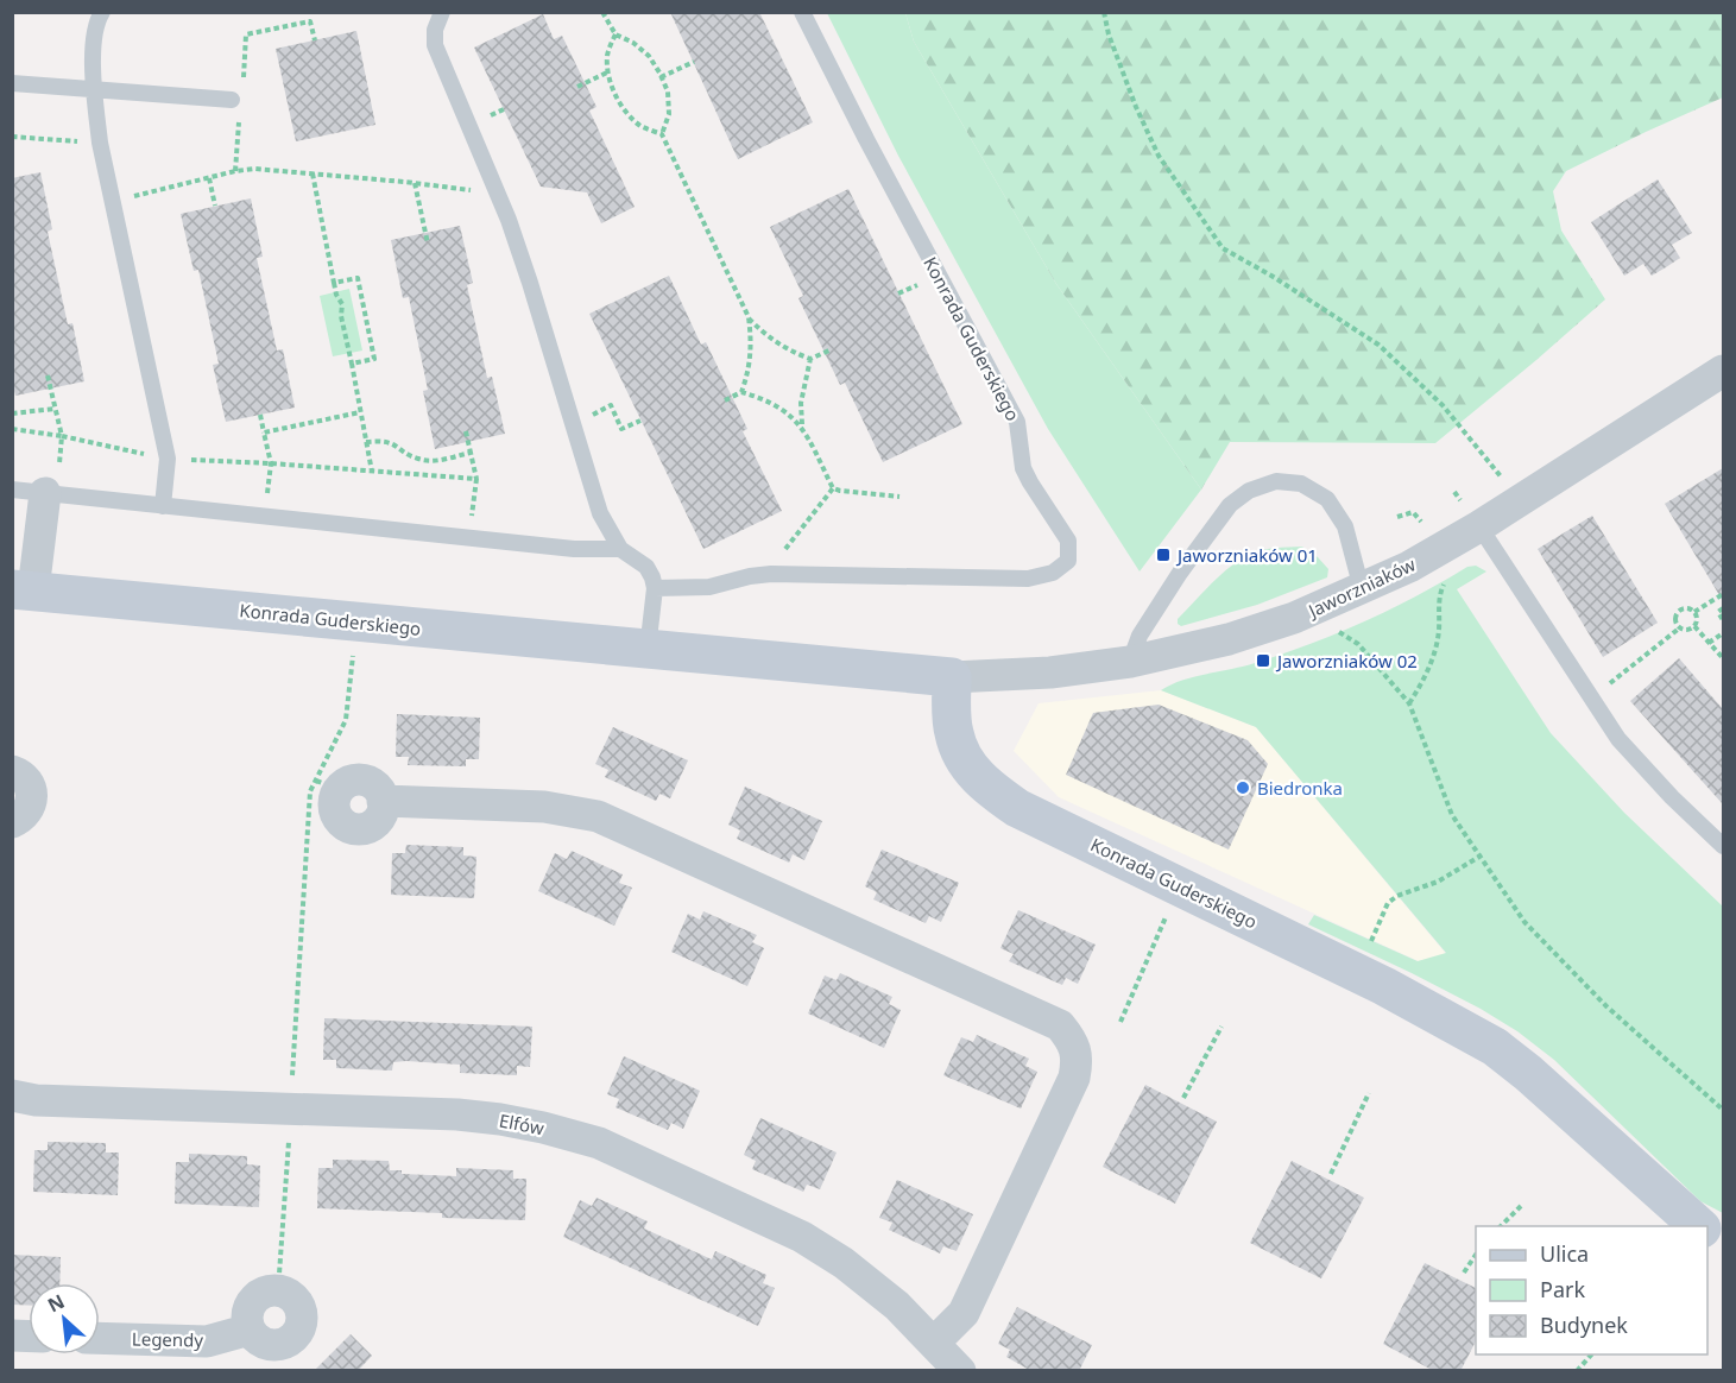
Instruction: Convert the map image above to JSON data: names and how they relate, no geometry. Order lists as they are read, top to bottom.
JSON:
{
  "streets": {
    "street": [
      "Konrada Guderskiego",
      "Jaworzniaków",
      "Elfów",
      "Legendy"
    ]
  },
  "crossings": [
    ["Konrada Guderskiego", "Jaworzniaków"]
  ],
  "places": {
    "transit": ["Jaworzniaków 01", "Jaworzniaków 02"],
    "other": ["Biedronka"]
  },
  "legend": ["Ulica", "Park", "Budynek"],
  "north": "top left"
}
